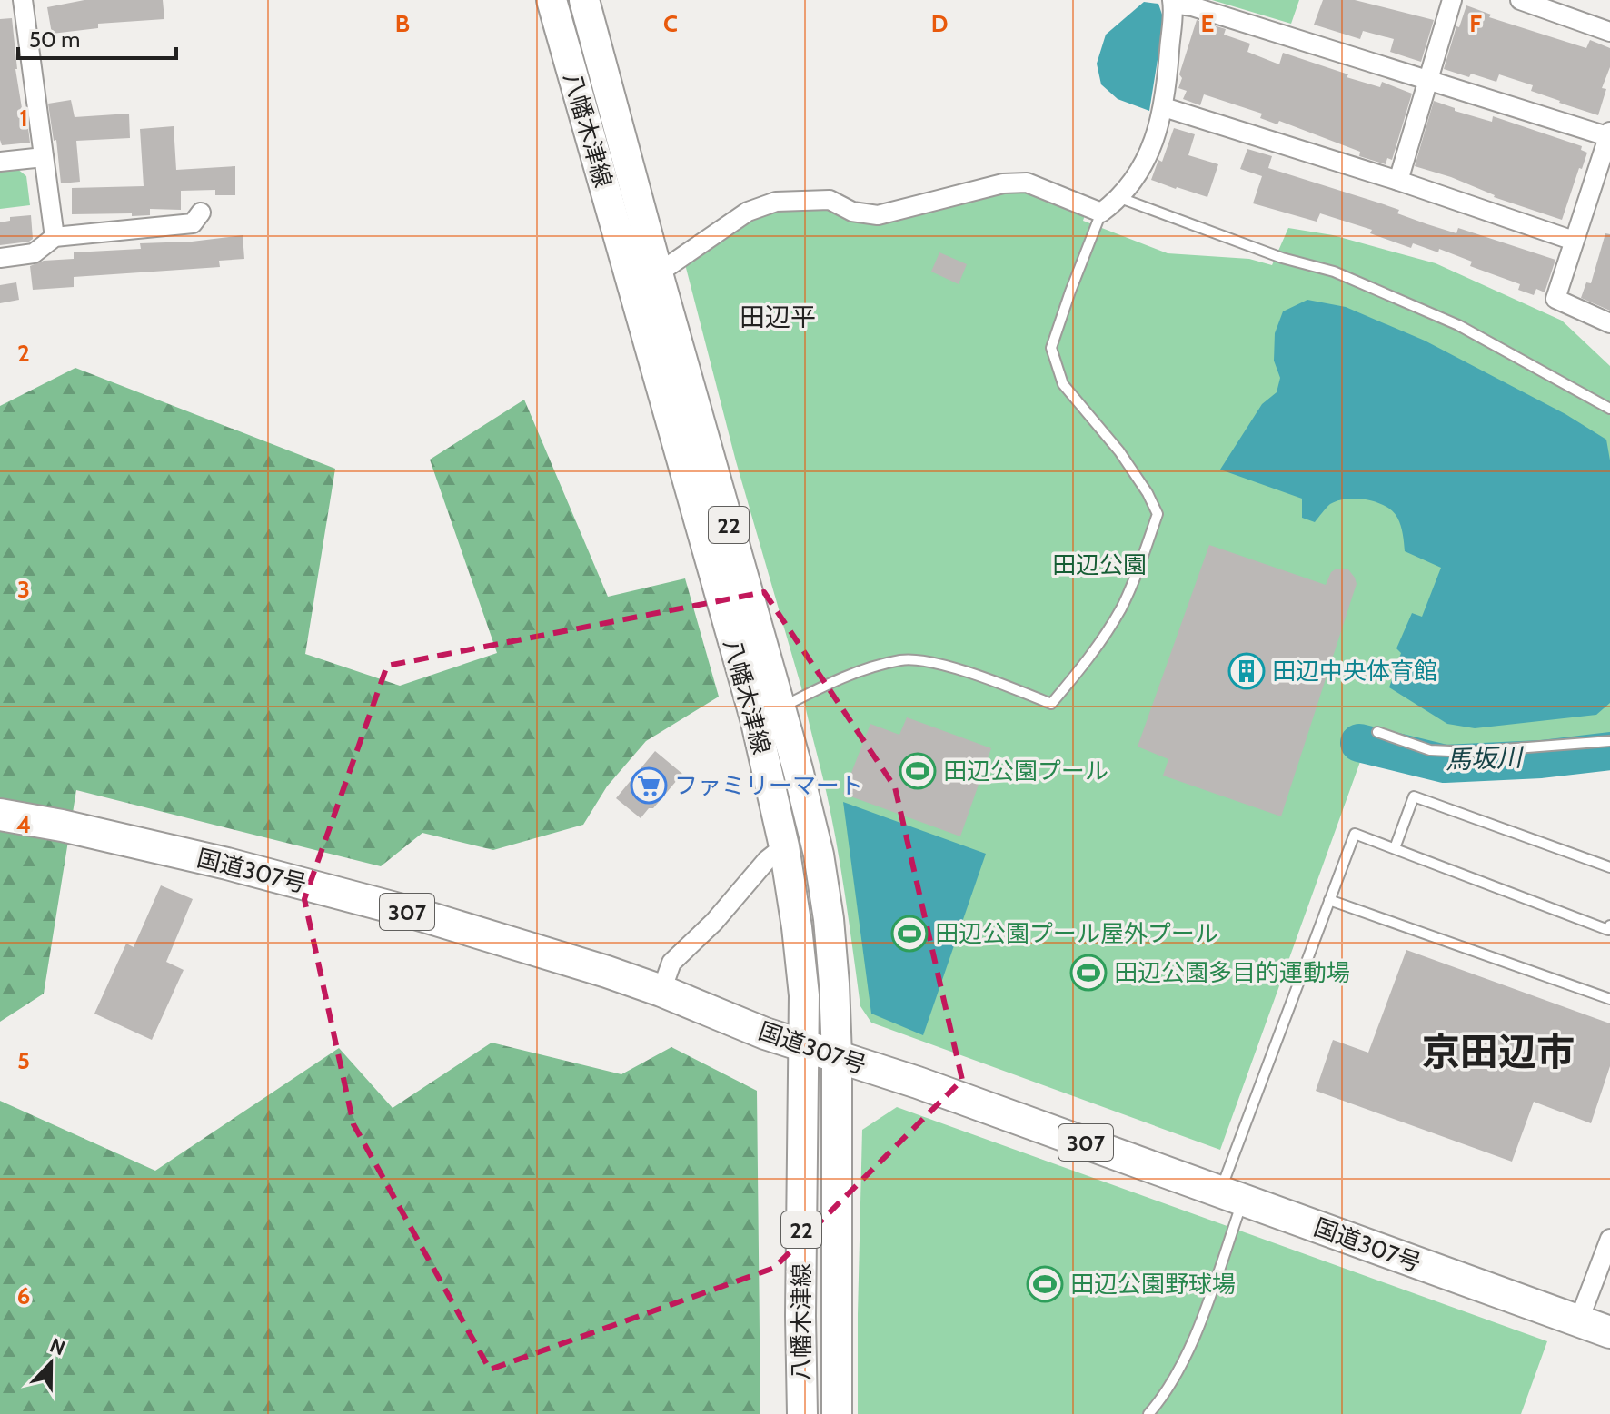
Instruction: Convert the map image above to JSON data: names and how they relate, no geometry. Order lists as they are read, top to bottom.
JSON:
{
  "streets": {
    "highway": ["国道307号", "307"],
    "main road": ["八幡木津線", "22"]
  },
  "crossings": [
    ["八幡木津線", "国道307号"]
  ],
  "districts": ["田辺平", "京田辺市"],
  "water": ["馬坂川"],
  "parks": ["田辺公園"],
  "places": {
    "building": ["田辺中央体育館"],
    "sports": [
      "田辺公園プール",
      "田辺公園プール屋外プール",
      "田辺公園多目的運動場",
      "田辺公園野球場"
    ],
    "supermarket": ["ファミリーマート"]
  },
  "scale_bar": "50 m",
  "north": "top",
  "grid": {
    "columns": [
      "B",
      "C",
      "D",
      "E",
      "F"
    ],
    "rows": [
      "1",
      "2",
      "3",
      "4",
      "5",
      "6"
    ]
  }
}
